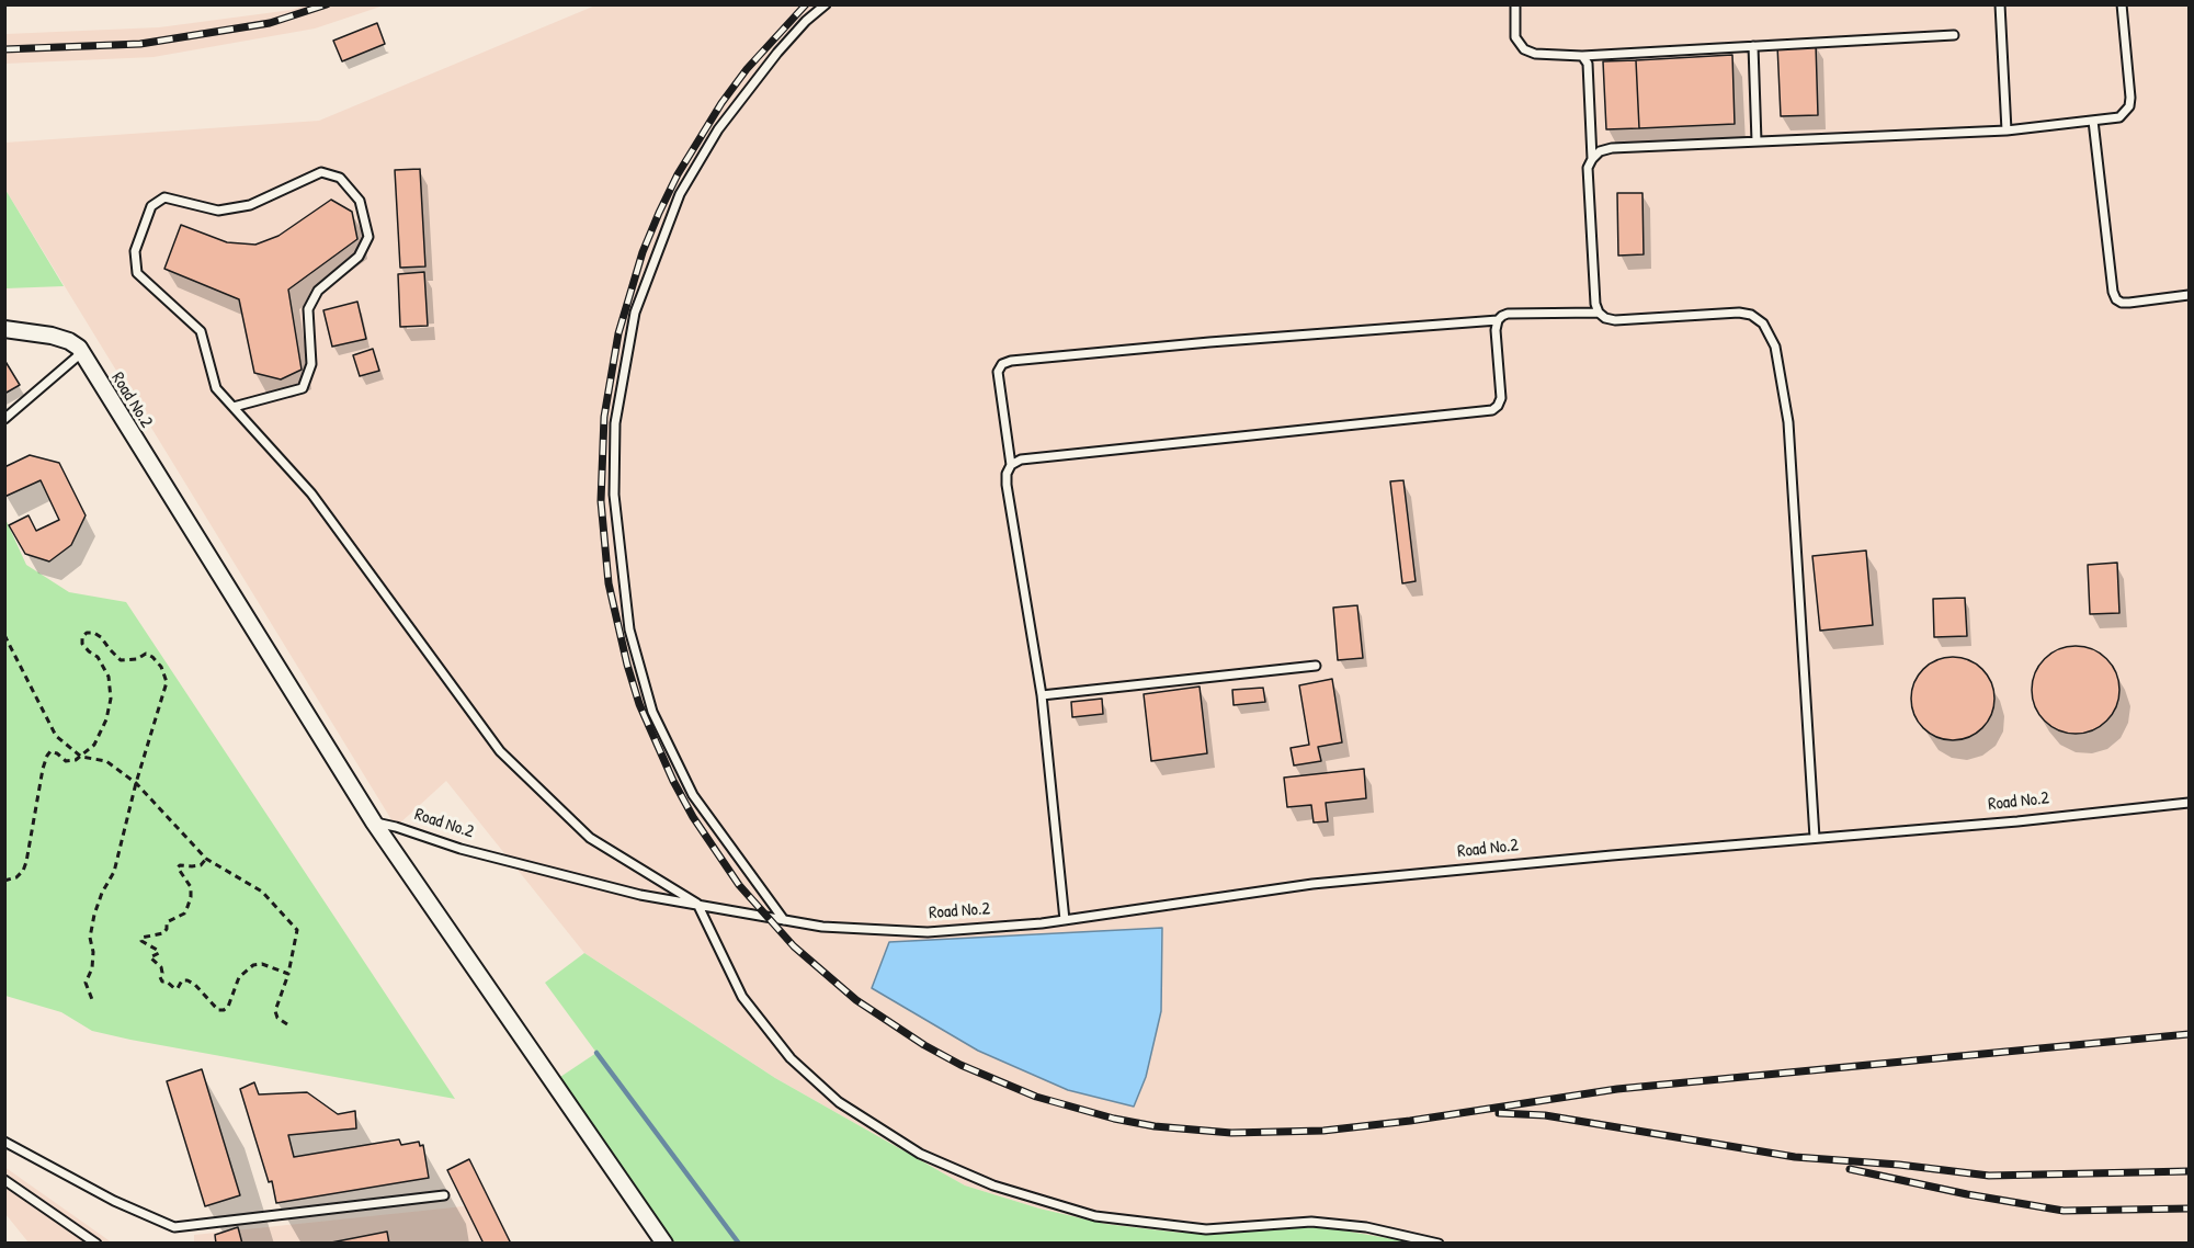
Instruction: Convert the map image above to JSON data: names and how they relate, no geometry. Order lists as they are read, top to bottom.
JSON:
{
  "streets": {
    "street": ["Road No.2"]
  }
}
